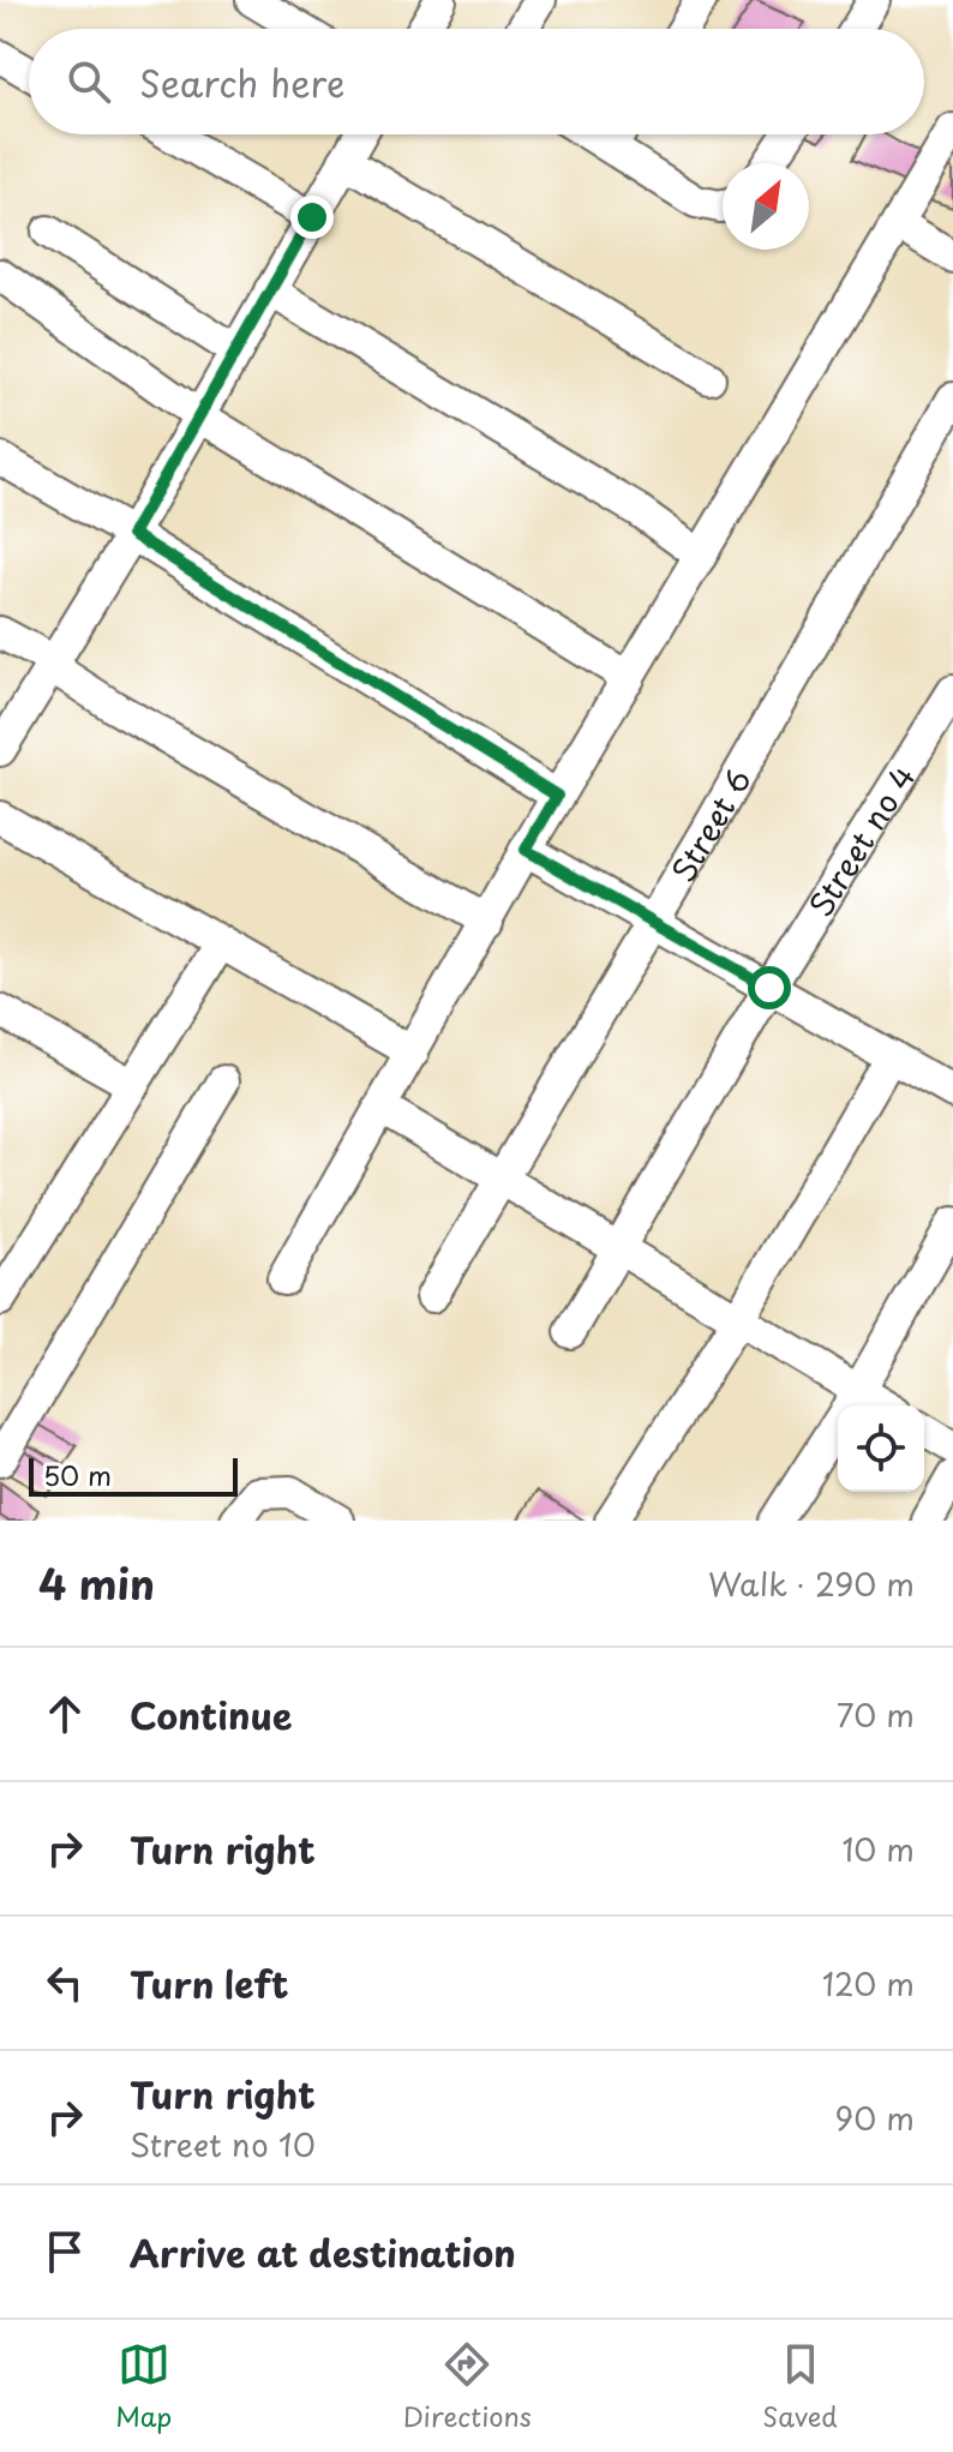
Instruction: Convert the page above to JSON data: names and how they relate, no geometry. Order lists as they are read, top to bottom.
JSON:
{
  "streets": {
    "street": ["Street 6", "Street no 4"]
  },
  "scale_bar": "50 m",
  "north": "top right",
  "page": {
    "search": "Search here",
    "scale": "50 m",
    "heading": ["4 min", "Walk · 290 m"],
    "list": [
      ["Continue", "70 m"],
      ["Turn right", "10 m"],
      ["Turn left", "120 m"],
      ["Turn right", "Street no 10", "90 m"],
      "Arrive at destination"
    ],
    "nav": ["Map", "Directions", "Saved"]
  }
}
